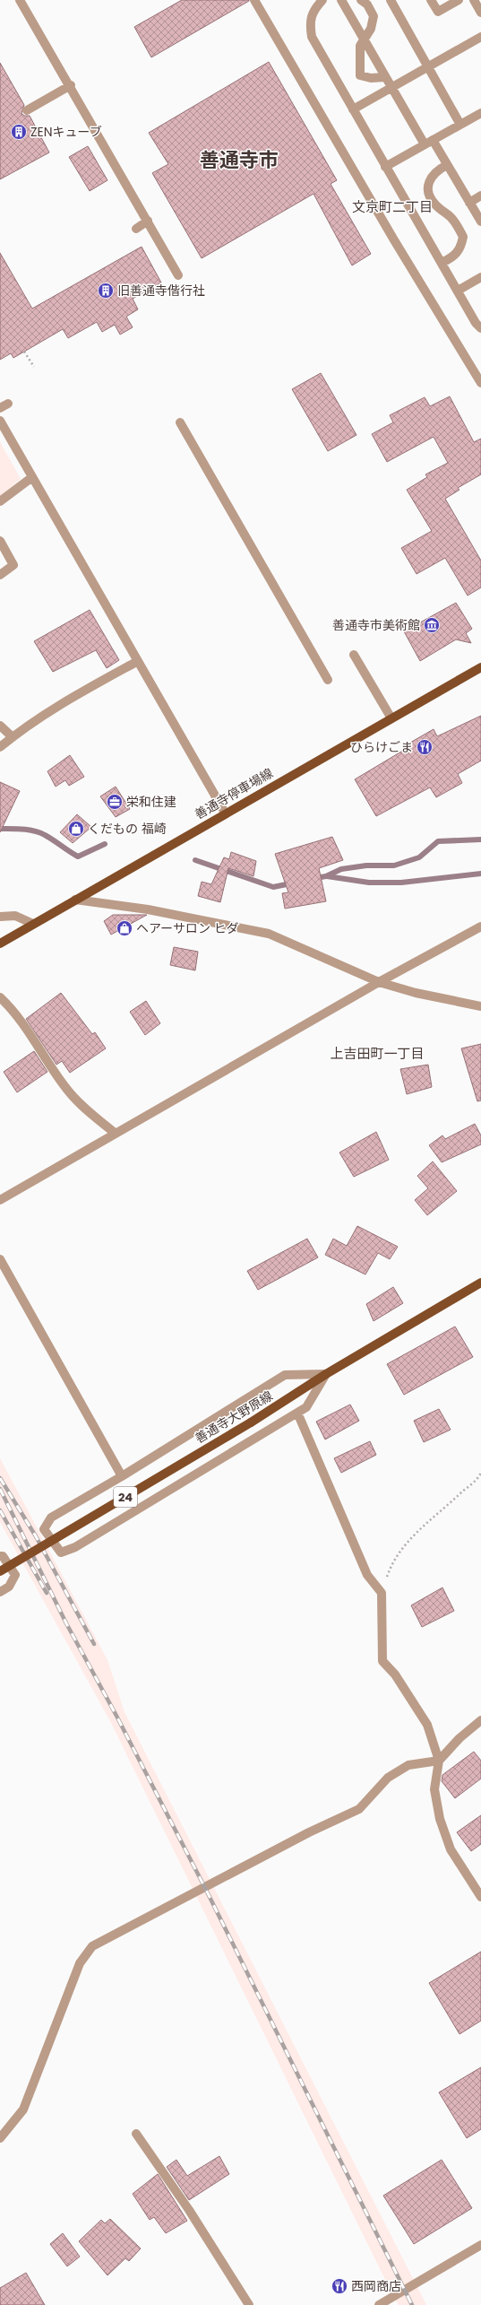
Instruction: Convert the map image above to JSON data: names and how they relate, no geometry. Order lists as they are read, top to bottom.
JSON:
{
  "streets": {
    "main road": ["善通寺停車場線", "善通寺大野原線", "24"]
  },
  "districts": ["善通寺市", "文京町二丁目", "上吉田町一丁目"],
  "places": {
    "building": ["ZENキューブ", "旧善通寺偕行社"],
    "museum": ["善通寺市美術館"],
    "restaurant": ["ひらけごま", "西岡商店"],
    "office": ["栄和住建"],
    "shop": ["くだもの 福崎", "ヘアーサロン ヒダ"]
  }
}
